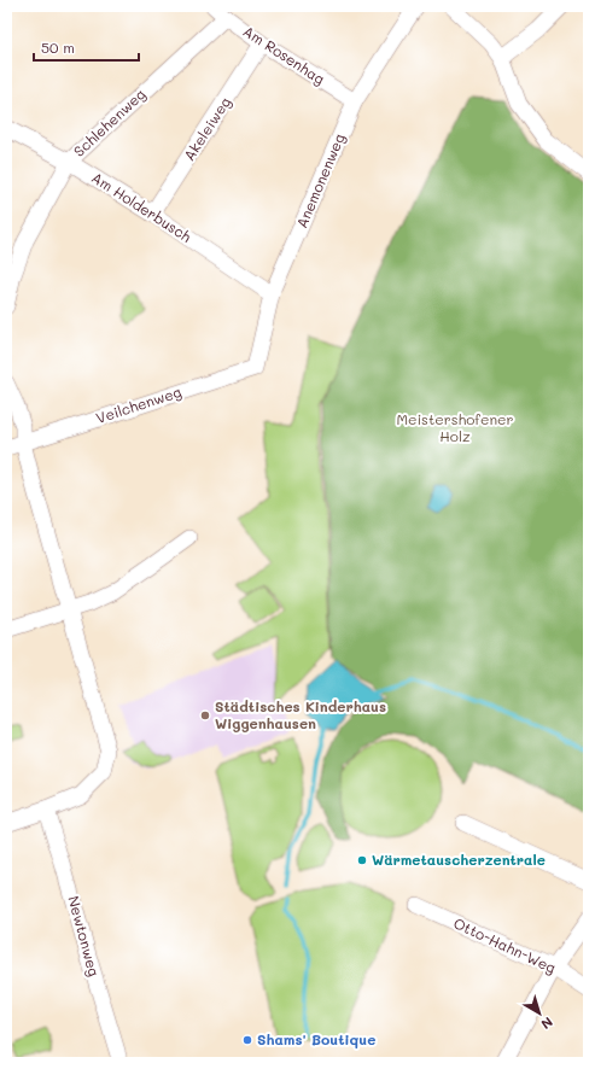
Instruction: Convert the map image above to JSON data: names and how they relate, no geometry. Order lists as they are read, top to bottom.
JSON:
{
  "streets": {
    "street": [
      "Am Rosenhag",
      "Schlehenweg",
      "Akeleiweg",
      "Anemonenweg",
      "Am Holderbusch",
      "Veilchenweg",
      "Newtonweg",
      "Otto-Hahn-Weg"
    ]
  },
  "crossings": [
    ["Am Rosenhag", "Schlehenweg"],
    ["Am Rosenhag", "Akeleiweg"],
    ["Am Rosenhag", "Anemonenweg"],
    ["Schlehenweg", "Am Holderbusch"],
    ["Akeleiweg", "Am Holderbusch"],
    ["Anemonenweg", "Am Holderbusch"],
    ["Anemonenweg", "Veilchenweg"]
  ],
  "parks": ["Meistershofener Holz"],
  "places": ["Städtisches Kinderhaus Wiggenhausen", "Wärmetauscherzentrale", "Shams' Boutique"],
  "scale_bar": "50 m",
  "north": "bottom right"
}
